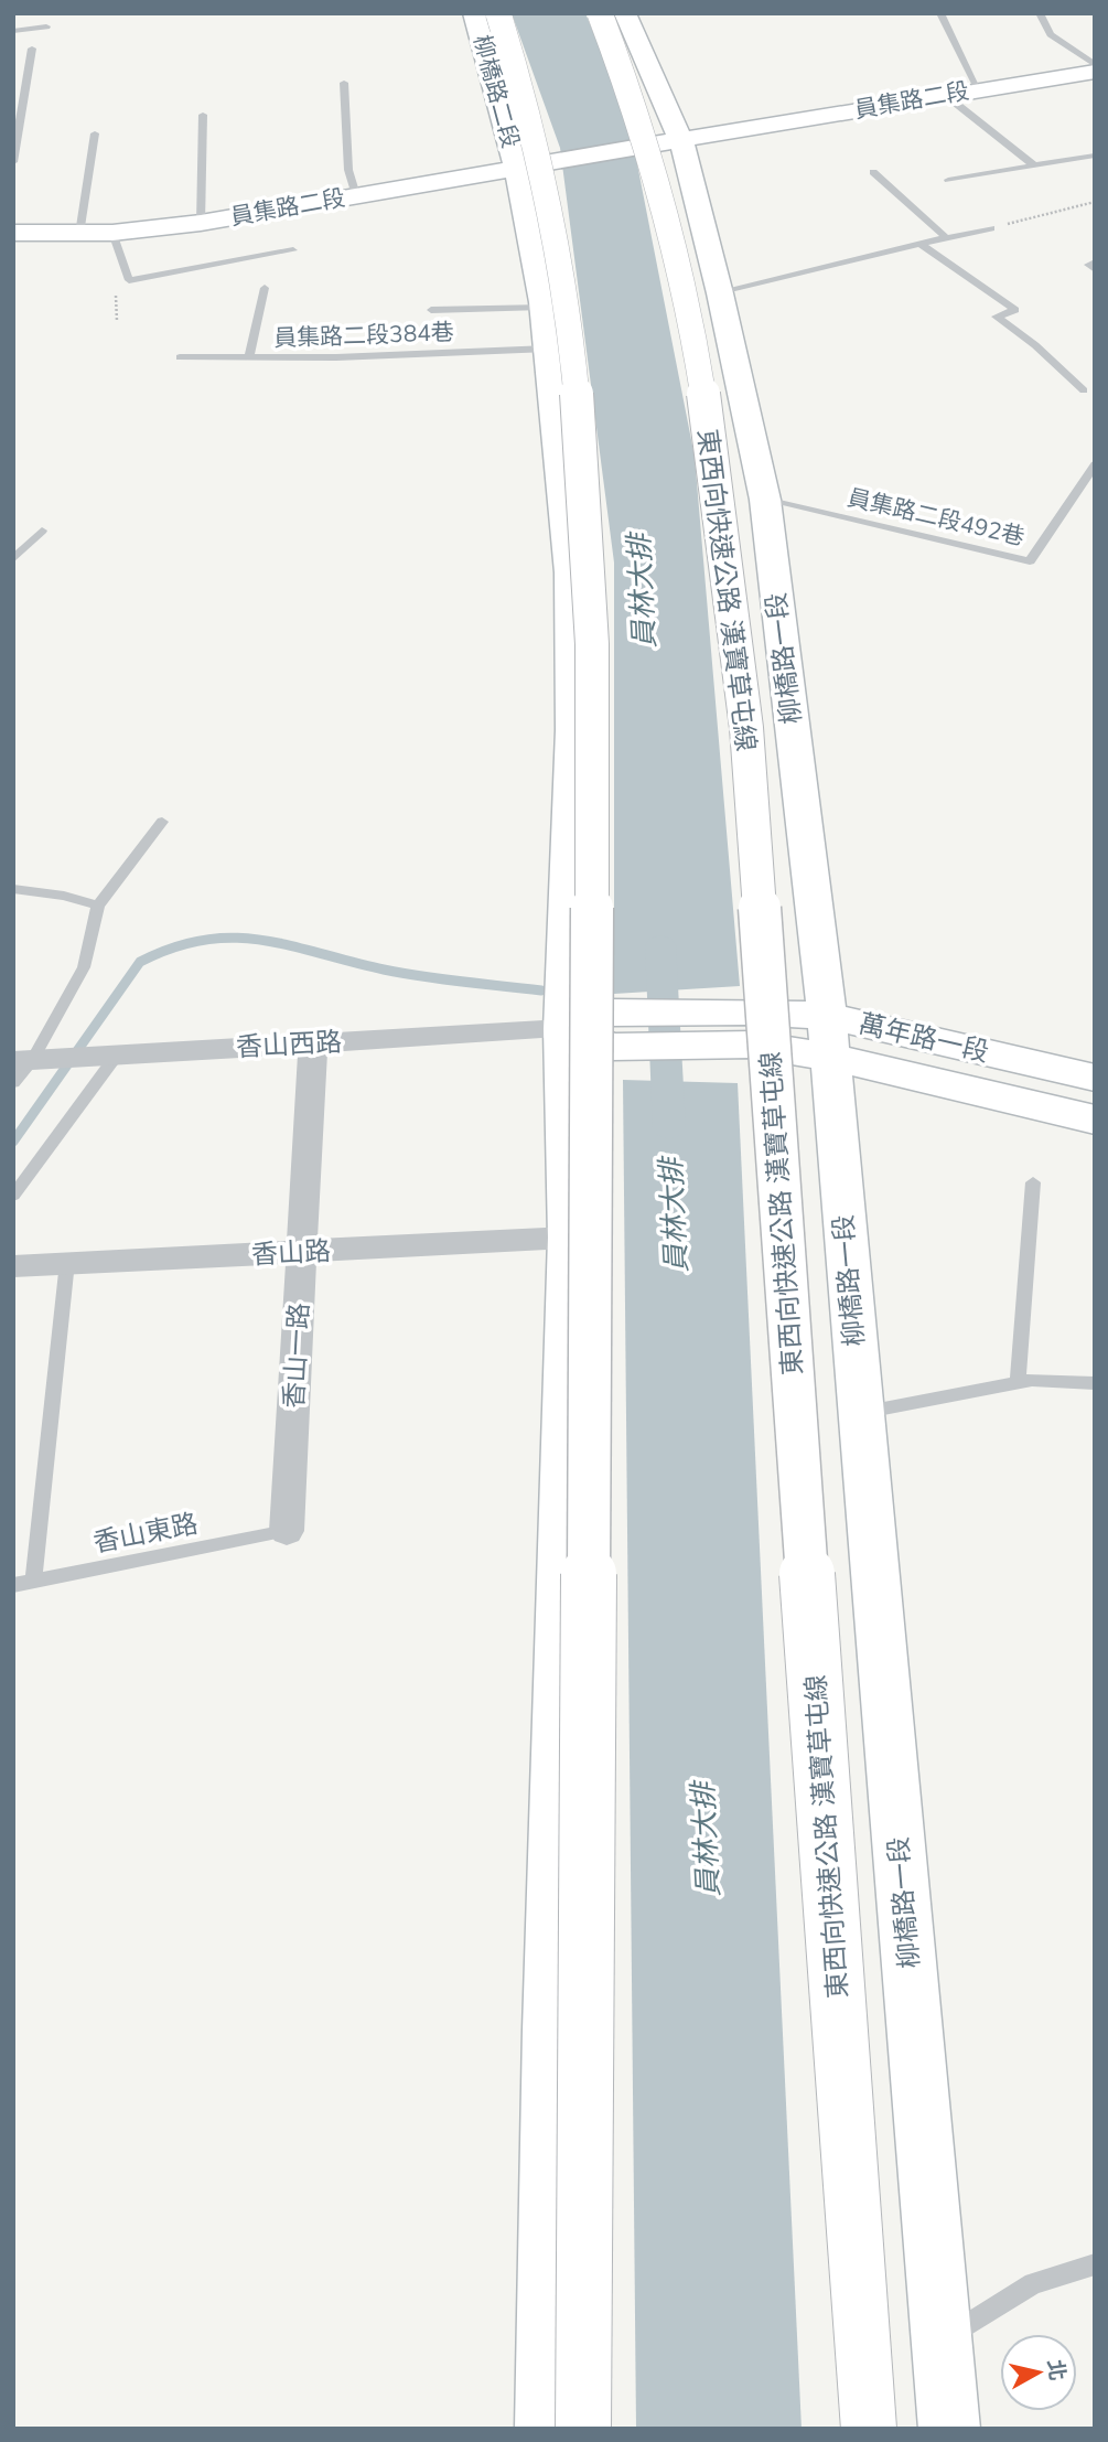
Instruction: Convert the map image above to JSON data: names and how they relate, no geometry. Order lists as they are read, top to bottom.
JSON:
{
  "streets": {
    "main road": [
      "柳橋路二段",
      "員集路二段",
      "東西向快速公路 漢寶草屯線",
      "柳橋路一段",
      "萬年路一段"
    ],
    "street": ["香山西路", "香山路", "香山一路"],
    "lane": ["員集路二段384巷", "員集路二段492巷", "香山東路"]
  },
  "crossings": [
    ["柳橋路二段", "員集路二段"],
    ["員集路二段", "柳橋路一段"],
    ["員集路二段492巷", "柳橋路一段"],
    ["柳橋路一段", "萬年路一段"],
    ["萬年路一段", "香山西路"],
    ["香山西路", "香山一路"],
    ["香山路", "香山一路"],
    ["香山一路", "香山東路"]
  ],
  "water": ["員林大排"],
  "north": "right"
}
